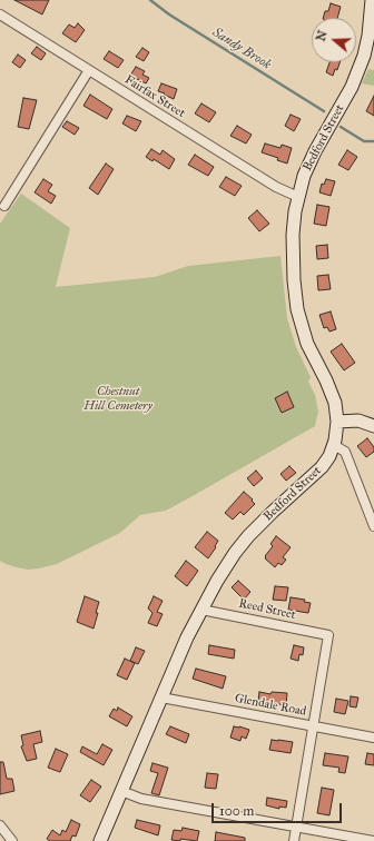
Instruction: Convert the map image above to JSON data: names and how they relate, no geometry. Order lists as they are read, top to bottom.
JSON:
{
  "streets": {
    "main road": ["Bedford Street"],
    "street": ["Fairfax Street", "Reed Street", "Glendale Road"]
  },
  "crossings": [
    ["Fairfax Street", "Bedford Street"],
    ["Bedford Street", "Reed Street"],
    ["Bedford Street", "Glendale Road"],
    ["Reed Street", "Glendale Road"]
  ],
  "water": ["Sandy Brook"],
  "parks": ["Chestnut Hill Cemetery"],
  "scale_bar": "100 m",
  "north": "left"
}
